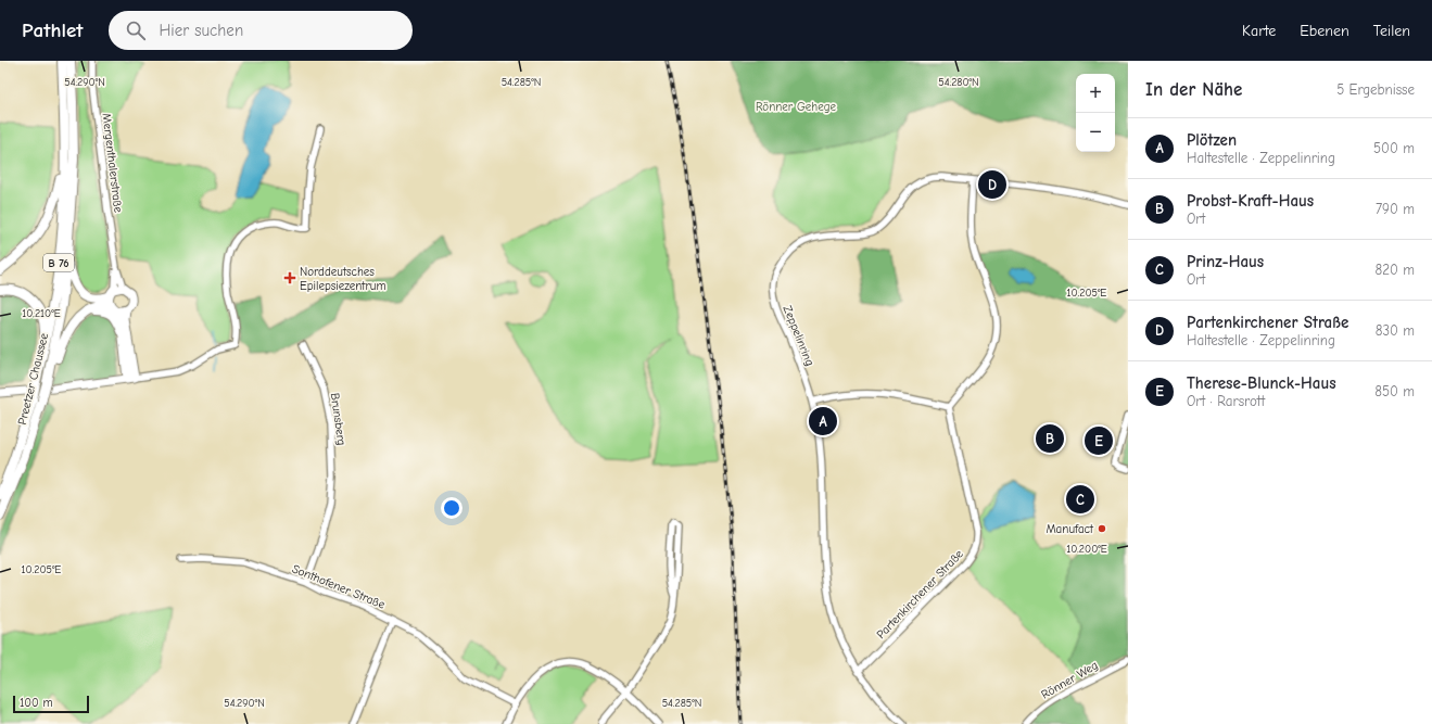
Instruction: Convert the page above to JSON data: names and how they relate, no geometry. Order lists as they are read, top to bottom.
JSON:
{
  "streets": {
    "highway": ["B 76", "Preetzer Chaussee"],
    "street": [
      "Mergenthalerstraße",
      "Zeppelinring",
      "Brunsberg",
      "Sonthofener Straße",
      "Partenkirchener Straße",
      "Rönner Weg"
    ]
  },
  "crossings": [
    ["Mergenthalerstraße", "B 76"],
    ["B 76", "Preetzer Chaussee"],
    ["Zeppelinring", "Partenkirchener Straße"],
    ["Brunsberg", "Sonthofener Straße"]
  ],
  "parks": ["Rönner Gehege"],
  "places": {
    "health": ["Norddeutsches Epilepsiezentrum"],
    "other": ["Manufact"]
  },
  "scale_bar": "100 m",
  "page": {
    "header": "Pathlet",
    "search": "Hier suchen",
    "nav": ["Karte", "Ebenen", "Teilen"],
    "heading": ["In der Nähe", "5 Ergebnisse"],
    "map_buttons": ["+", "−"],
    "list": [
      {
        "mark": "A",
        "name": "Plötzen",
        "note": "Haltestelle · Zeppelinring",
        "value": "500 m"
      },
      {
        "mark": "B",
        "name": "Probst-Kraft-Haus",
        "note": "Ort",
        "value": "790 m"
      },
      {
        "mark": "C",
        "name": "Prinz-Haus",
        "note": "Ort",
        "value": "820 m"
      },
      {
        "mark": "D",
        "name": "Partenkirchener Straße",
        "note": "Haltestelle · Zeppelinring",
        "value": "830 m"
      },
      {
        "mark": "E",
        "name": "Therese-Blunck-Haus",
        "note": "Ort · Rarsrott",
        "value": "850 m"
      }
    ],
    "pins": [
      "D",
      "A",
      "B",
      "E",
      "C"
    ],
    "scale": "100 m"
  },
  "coordinates": [
    "54.290°N",
    "54.285°N",
    "54.280°N",
    "10.205°E",
    "10.210°E",
    "10.200°E"
  ]
}
